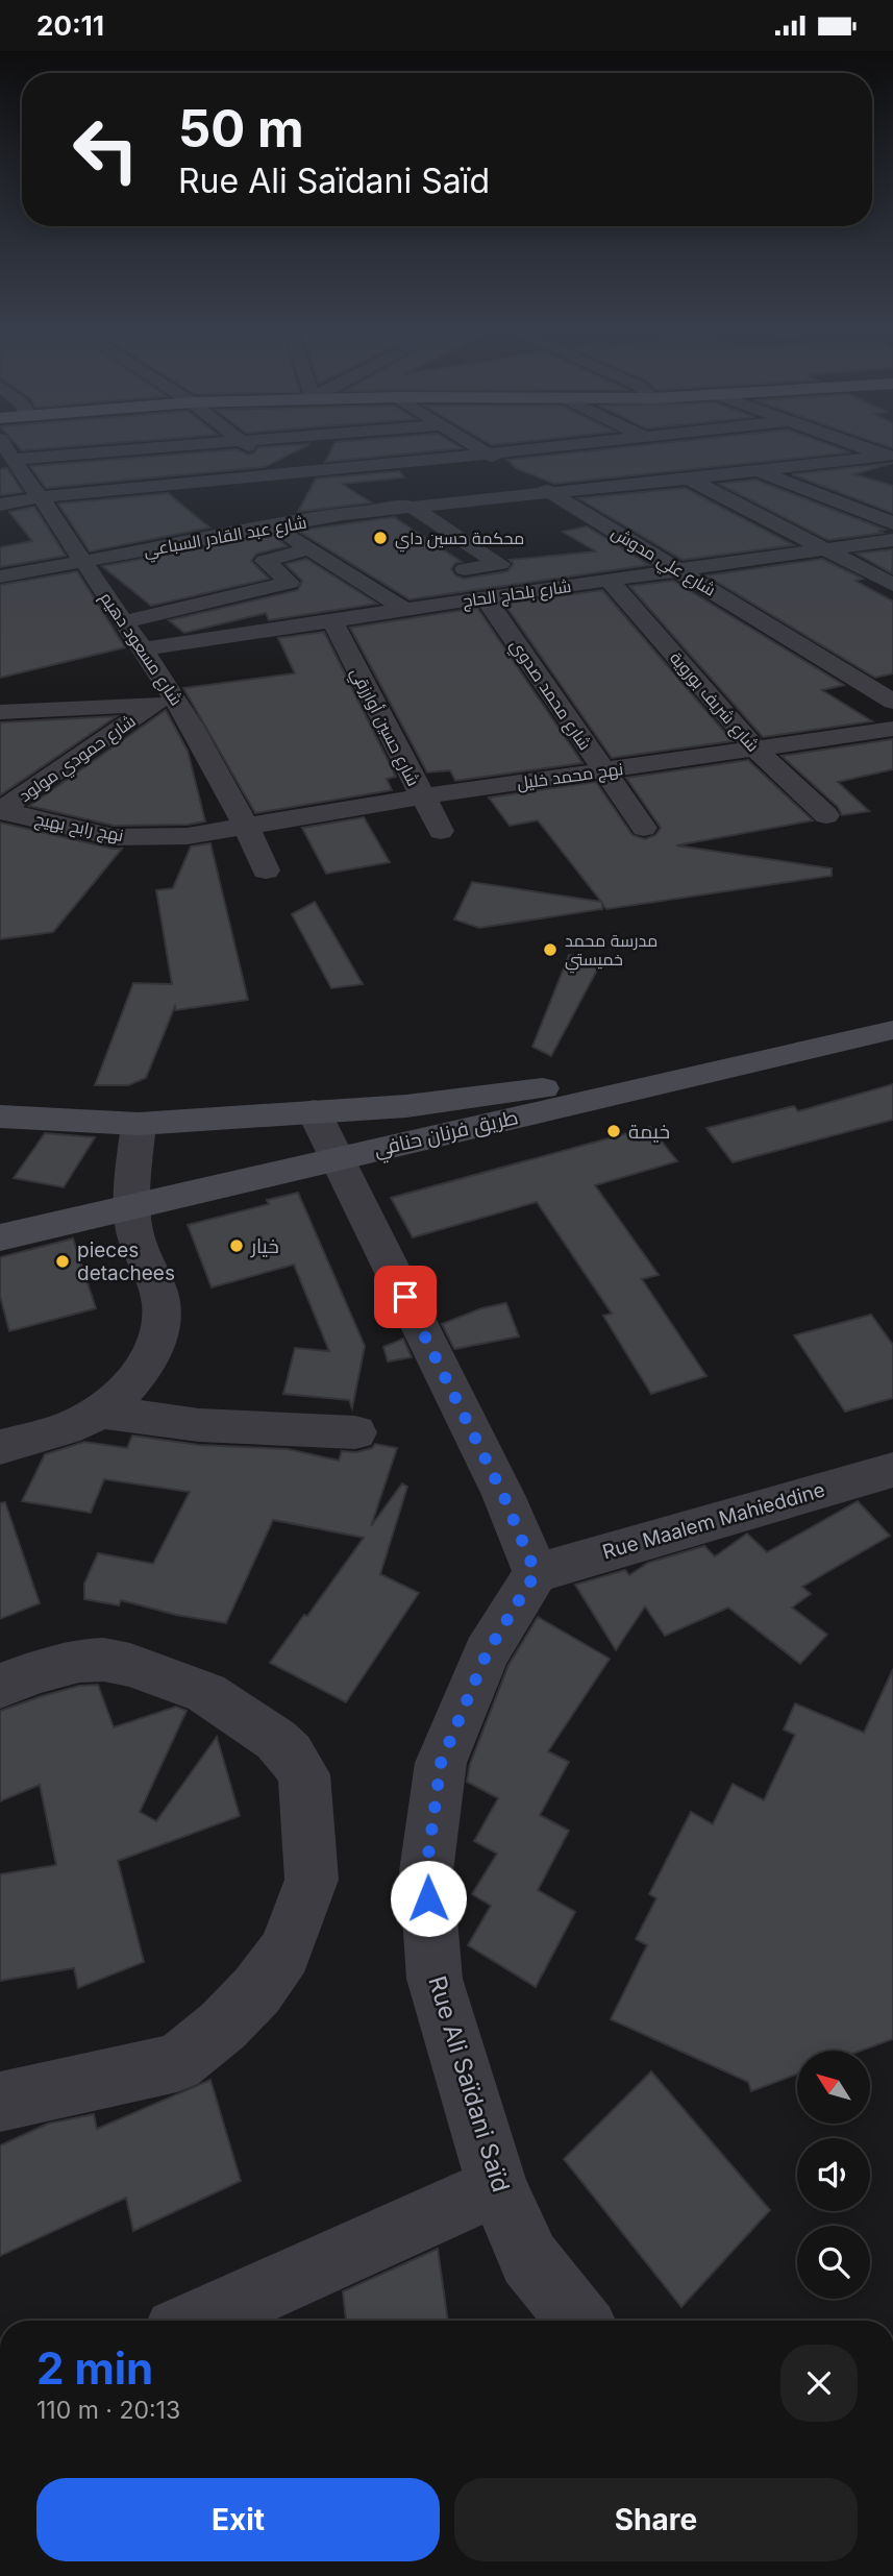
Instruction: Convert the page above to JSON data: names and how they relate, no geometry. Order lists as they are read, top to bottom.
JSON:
{
  "streets": {
    "main road": ["طريق فرنان حنافي"],
    "street": [
      "شارع عبد القادر السباعي",
      "شارع علي مدوش",
      "شارع بلحاج الحاج",
      "شارع مسعود دهيم",
      "شارع محمد صدوي",
      "شارع شريف بوروية",
      "شارع حسين أوارزقي",
      "شارع حمودي مولود",
      "نهج محمد خليل",
      "نهج رابح بهيج",
      "Rue Maalem Mahieddine",
      "Rue Ali Saïdani Saïd"
    ]
  },
  "crossings": [
    ["شارع عبد القادر السباعي", "شارع علي مدوش"],
    ["شارع عبد القادر السباعي", "شارع مسعود دهيم"],
    ["شارع علي مدوش", "شارع بلحاج الحاج"],
    ["شارع بلحاج الحاج", "شارع مسعود دهيم"],
    ["شارع بلحاج الحاج", "شارع محمد صدوي"],
    ["شارع بلحاج الحاج", "شارع شريف بوروية"],
    ["شارع بلحاج الحاج", "شارع حسين أوارزقي"],
    ["شارع مسعود دهيم", "شارع حمودي مولود"],
    ["شارع مسعود دهيم", "نهج محمد خليل"],
    ["شارع مسعود دهيم", "نهج رابح بهيج"],
    ["شارع محمد صدوي", "نهج محمد خليل"],
    ["شارع شريف بوروية", "نهج محمد خليل"],
    ["شارع حسين أوارزقي", "نهج محمد خليل"],
    ["شارع حمودي مولود", "نهج رابح بهيج"],
    ["نهج محمد خليل", "نهج رابح بهيج"],
    ["Rue Maalem Mahieddine", "Rue Ali Saïdani Saïd"]
  ],
  "places": [
    "محكمة حسين داي",
    "مدرسة محمد خميستي",
    "خيمة",
    "خيار",
    "pieces detachees"
  ],
  "north": "top left",
  "page": {
    "status": "20:11",
    "turn": ["50 m", "Rue Ali Saïdani Saïd"],
    "heading": ["2 min", "110 m · 20:13"],
    "buttons": ["Exit", "Share"]
  }
}
